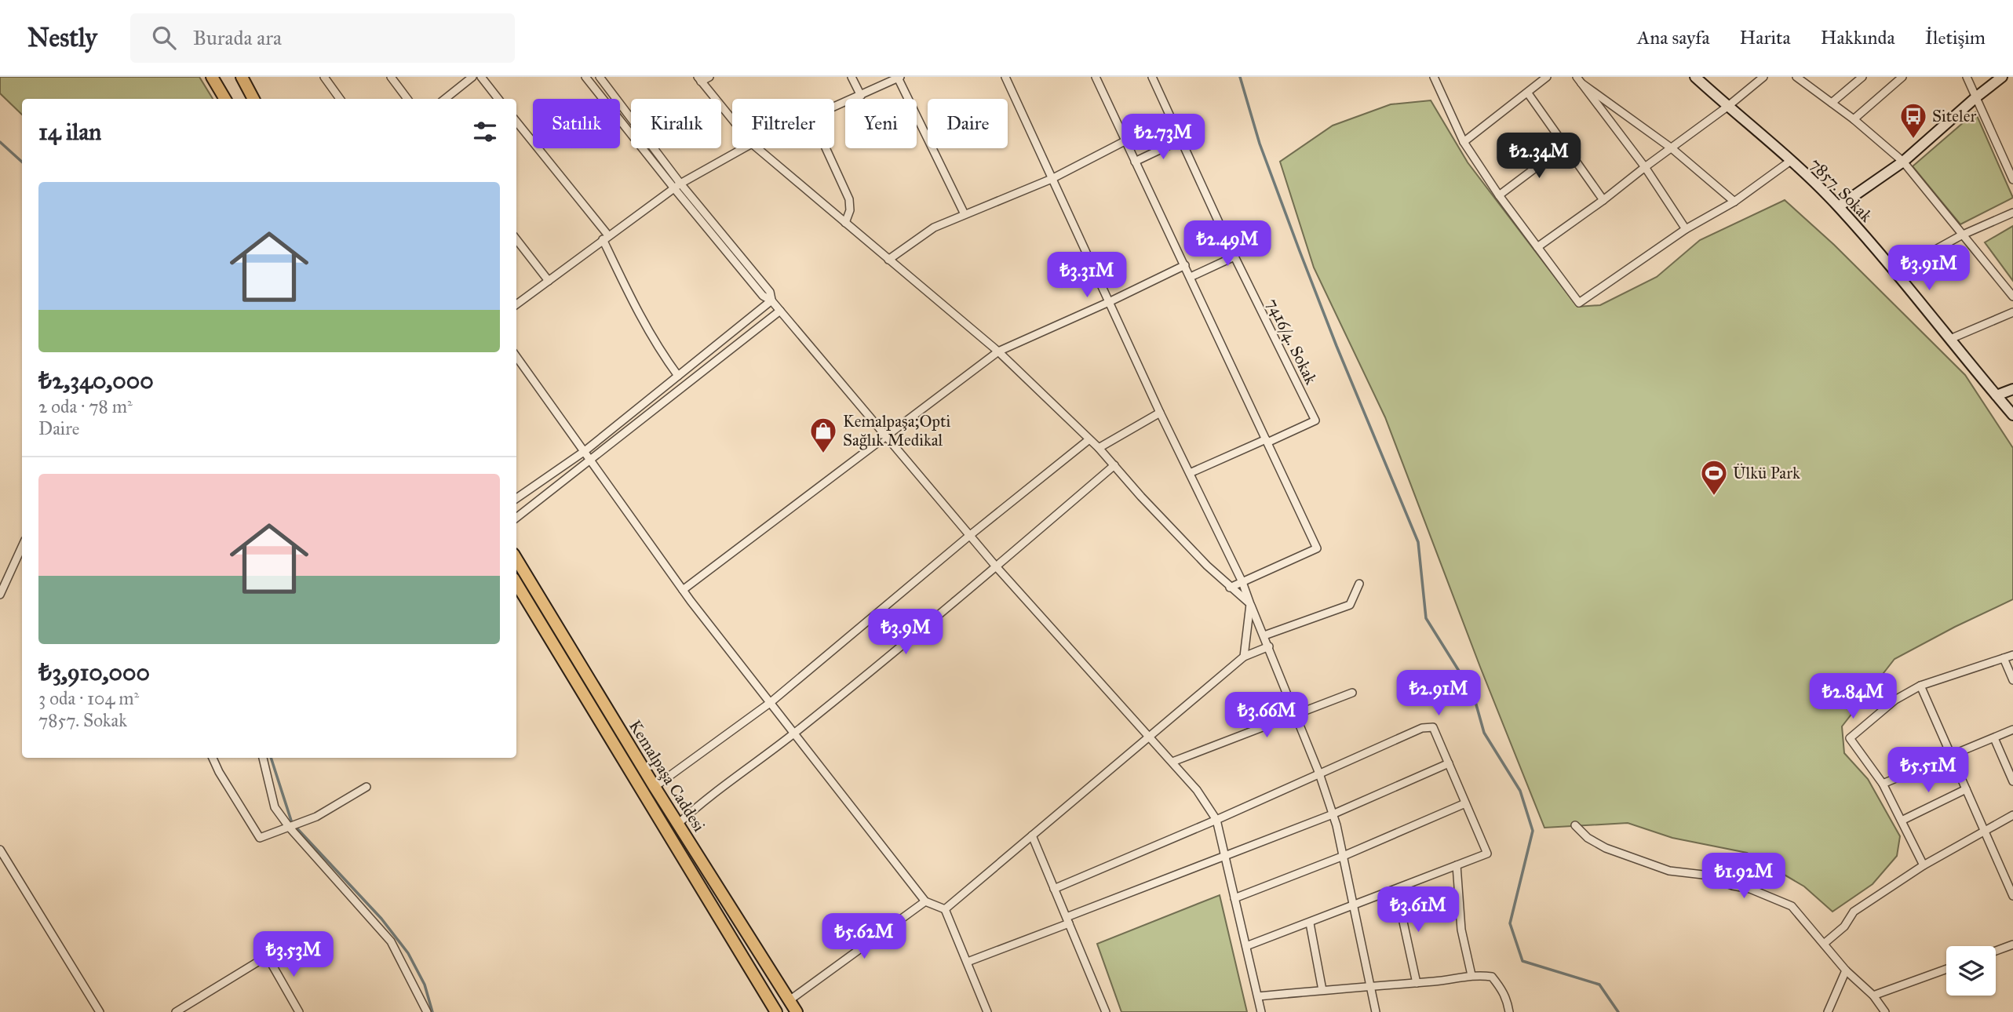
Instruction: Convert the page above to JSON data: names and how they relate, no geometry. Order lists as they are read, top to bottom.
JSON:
{
  "streets": {
    "main road": ["Kemalpaşa Caddesi"],
    "street": ["7857. Sokak", "7416/4. Sokak"]
  },
  "places": {
    "bus stop": ["Siteler"],
    "shop": ["Kemalpaşa;Opti Sağlık Medikal"],
    "sports": ["Ülkü Park"]
  },
  "page": {
    "header": "Nestly",
    "search": "Burada ara",
    "nav": [
      "Ana sayfa",
      "Harita",
      "Hakkında",
      "İletişim"
    ],
    "chip": [
      "Satılık",
      "Kiralık",
      "Filtreler",
      "Yeni",
      "Daire"
    ],
    "heading": "14 ilan",
    "price": [
      "₺2.73M",
      "₺2.34M",
      "₺2.49M",
      "₺3.91M",
      "₺3.31M",
      "₺3.9M",
      "₺2.91M",
      "₺2.84M",
      "₺3.66M",
      "₺5.51M",
      "₺1.92M",
      "₺3.61M",
      "₺5.62M",
      "₺3.53M"
    ],
    "list": [
      {
        "name": "₺2,340,000",
        "note": "2 oda · 78 m² · Daire"
      },
      {
        "name": "₺3,910,000",
        "note": "3 oda · 104 m² · 7857. Sokak"
      }
    ]
  }
}
